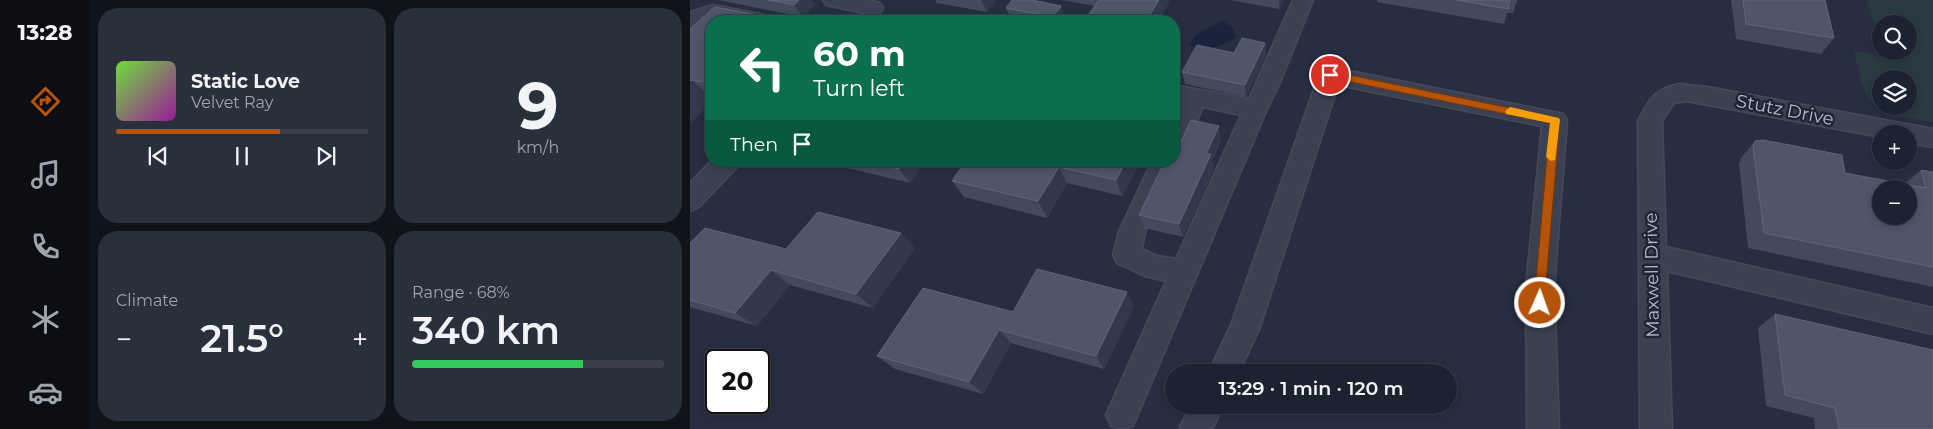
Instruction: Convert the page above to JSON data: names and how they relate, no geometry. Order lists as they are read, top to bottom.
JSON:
{
  "streets": {
    "street": ["Stutz Drive", "Maxwell Drive"]
  },
  "crossings": [
    ["Stutz Drive", "Maxwell Drive"]
  ],
  "page": {
    "tabs": "13:28",
    "tile": [
      ["9", "km/h"],
      "Climate",
      ["Range · 68%", "340 km"]
    ],
    "map_buttons": ["+", "−"],
    "turn": ["60 m", "Turn left"],
    "song": ["Static Love", "Velvet Ray"],
    "then": "Then",
    "heat": ["−", "21.5°", "+"],
    "limit": "20",
    "trip": "13:29 · 1 min · 120 m"
  }
}
